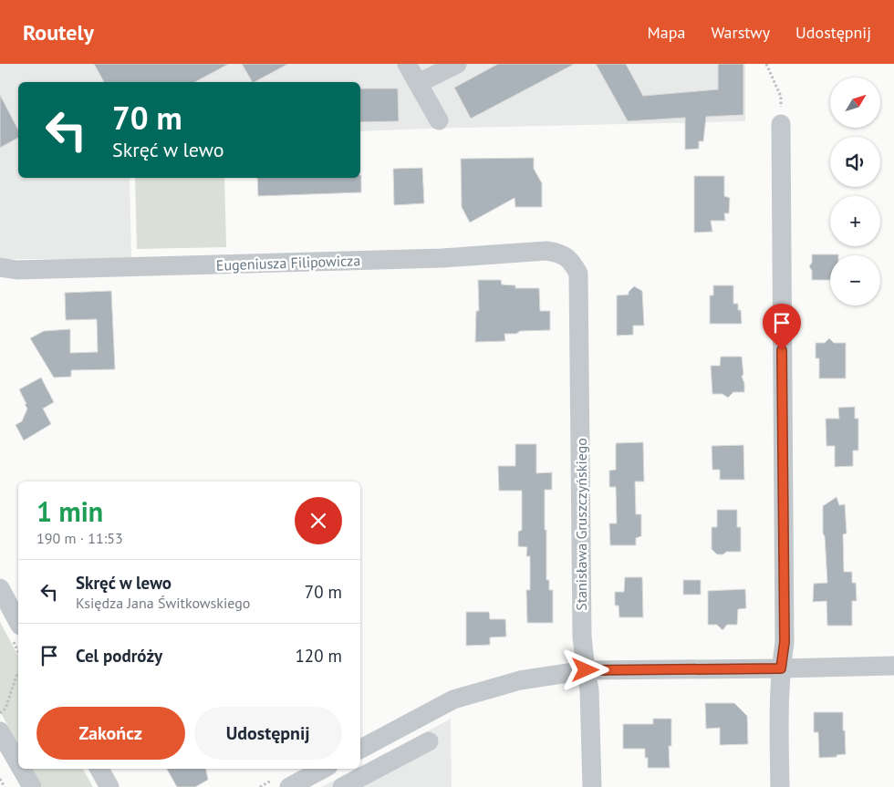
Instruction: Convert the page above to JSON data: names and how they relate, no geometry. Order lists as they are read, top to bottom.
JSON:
{
  "streets": {
    "street": ["Eugeniusza Filipowicza", "Stanisława Gruszczyńskiego"]
  },
  "crossings": [
    ["Eugeniusza Filipowicza", "Stanisława Gruszczyńskiego"]
  ],
  "north": "top right",
  "page": {
    "header": "Routely",
    "nav": ["Mapa", "Warstwy", "Udostępnij"],
    "map_buttons": ["+", "−"],
    "turn": ["70 m", "Skręć w lewo"],
    "heading": ["1 min", "190 m · 11:53"],
    "list": [
      {
        "name": "Skręć w lewo",
        "note": "Księdza Jana Świtkowskiego",
        "value": "70 m"
      },
      {
        "name": "Cel podróży",
        "value": "120 m"
      }
    ],
    "buttons": ["Zakończ", "Udostępnij"]
  }
}
